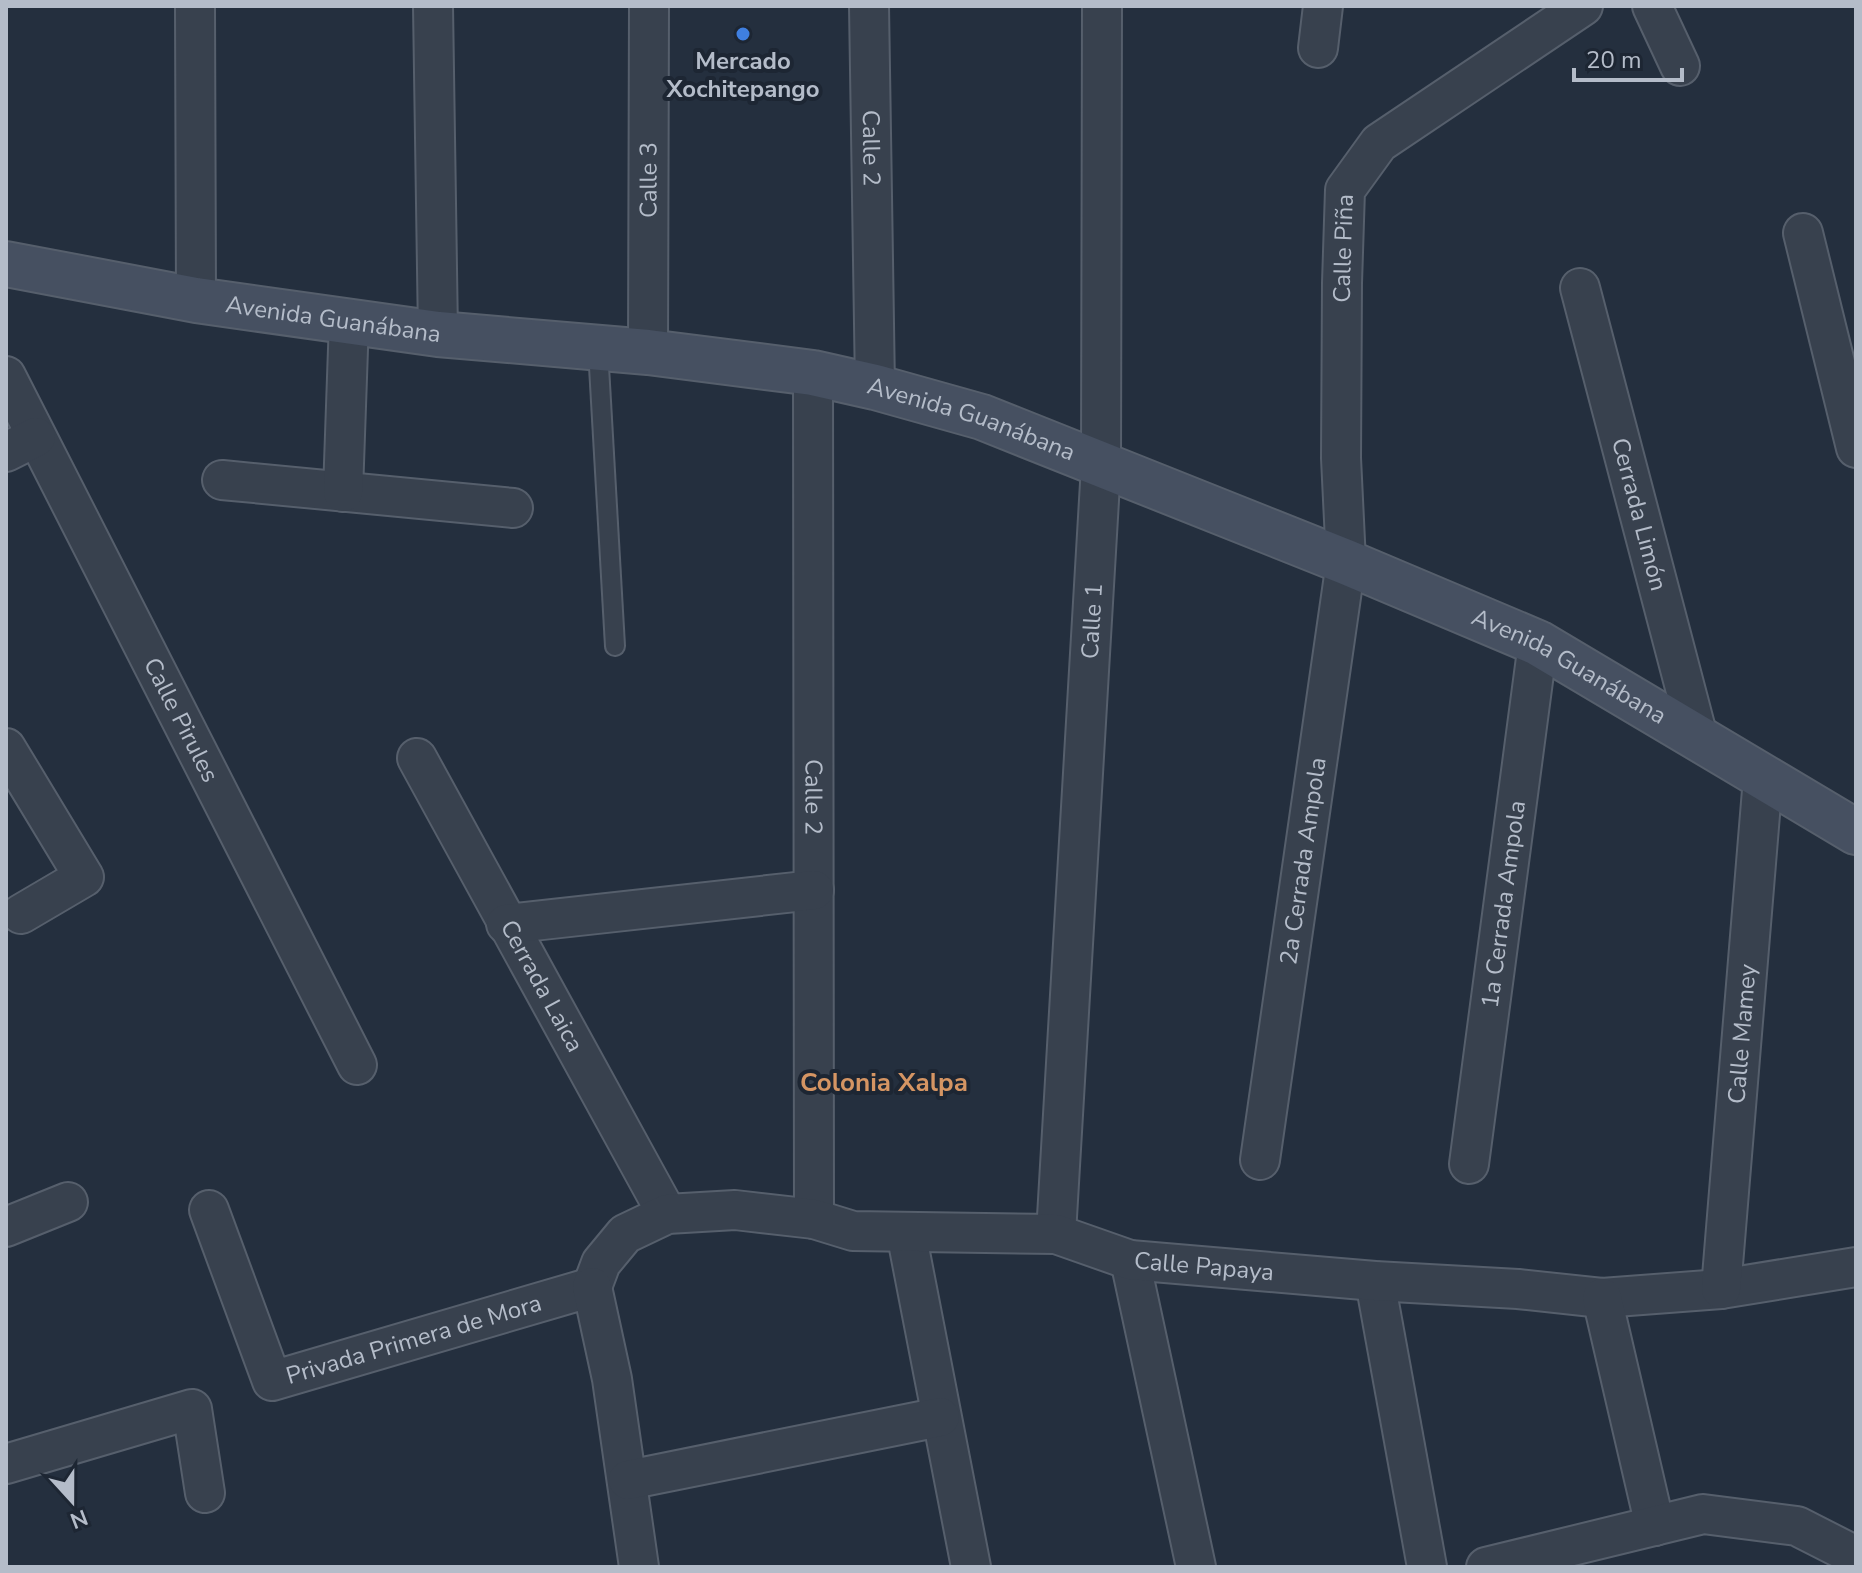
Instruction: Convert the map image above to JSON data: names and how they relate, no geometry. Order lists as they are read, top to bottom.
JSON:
{
  "streets": {
    "street": [
      "Calle 2",
      "Calle 3",
      "Calle Piña",
      "Avenida Guanábana",
      "Cerrada Limón",
      "Calle 1",
      "Calle Pirules",
      "2a Cerrada Ampola",
      "1a Cerrada Ampola",
      "Cerrada Laica",
      "Calle Mamey",
      "Calle Papaya",
      "Privada Primera de Mora"
    ]
  },
  "crossings": [
    ["Calle 2", "Avenida Guanábana"],
    ["Calle 2", "Calle Papaya"],
    ["Calle 3", "Avenida Guanábana"],
    ["Calle Piña", "Avenida Guanábana"],
    ["Calle Piña", "2a Cerrada Ampola"],
    ["Avenida Guanábana", "Cerrada Limón"],
    ["Avenida Guanábana", "Calle 1"],
    ["Avenida Guanábana", "2a Cerrada Ampola"],
    ["Avenida Guanábana", "1a Cerrada Ampola"],
    ["Avenida Guanábana", "Calle Mamey"],
    ["Calle 1", "Calle Papaya"],
    ["Cerrada Laica", "Calle Papaya"],
    ["Calle Mamey", "Calle Papaya"],
    ["Calle Papaya", "Privada Primera de Mora"]
  ],
  "districts": ["Colonia Xalpa"],
  "places": ["Mercado Xochitepango"],
  "scale_bar": "20 m",
  "north": "bottom"
}
